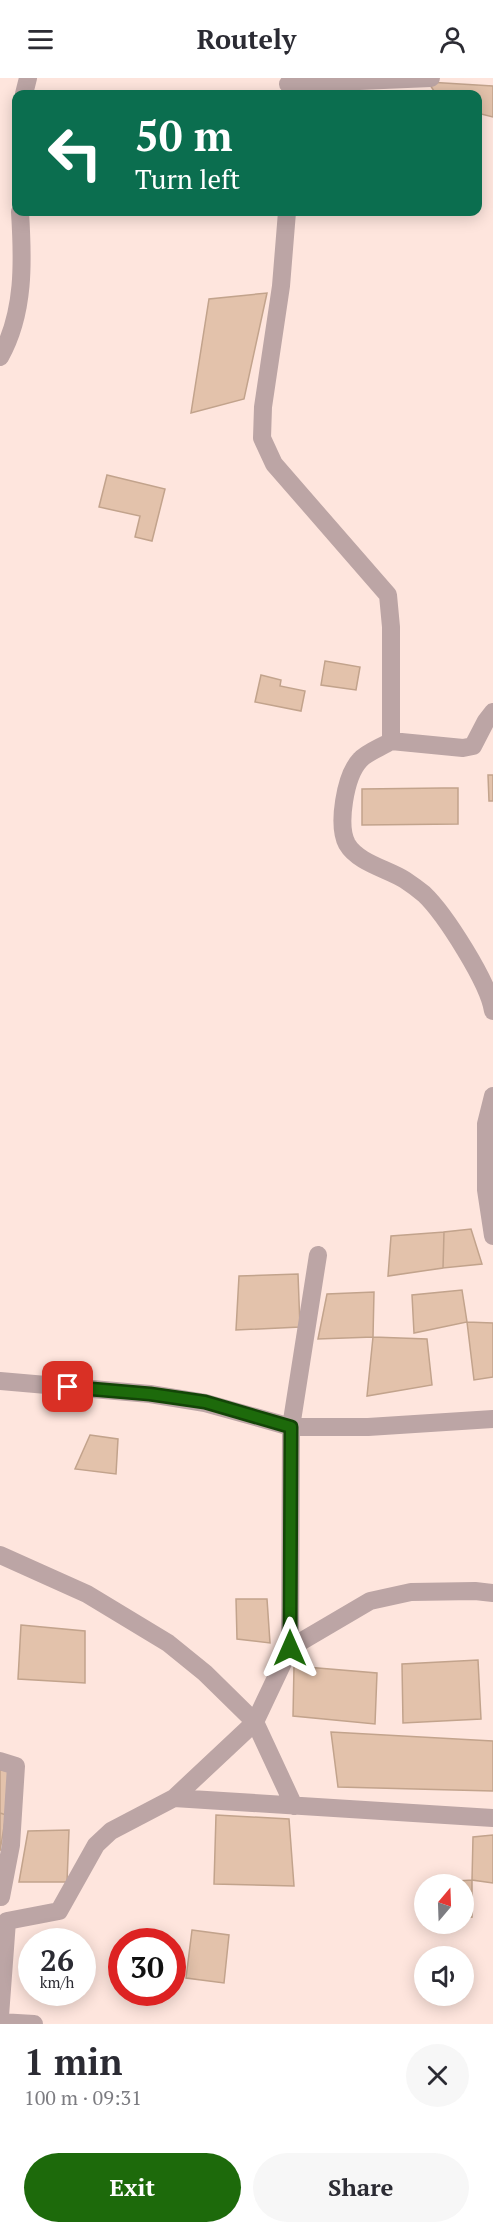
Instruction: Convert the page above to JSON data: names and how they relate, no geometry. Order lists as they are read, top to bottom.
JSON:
{
  "north": "top",
  "page": {
    "header": "Routely",
    "turn": ["50 m", "Turn left"],
    "speed": "26 km/h",
    "limit": "30",
    "heading": ["1 min", "100 m · 09:31"],
    "buttons": ["Exit", "Share"]
  }
}
